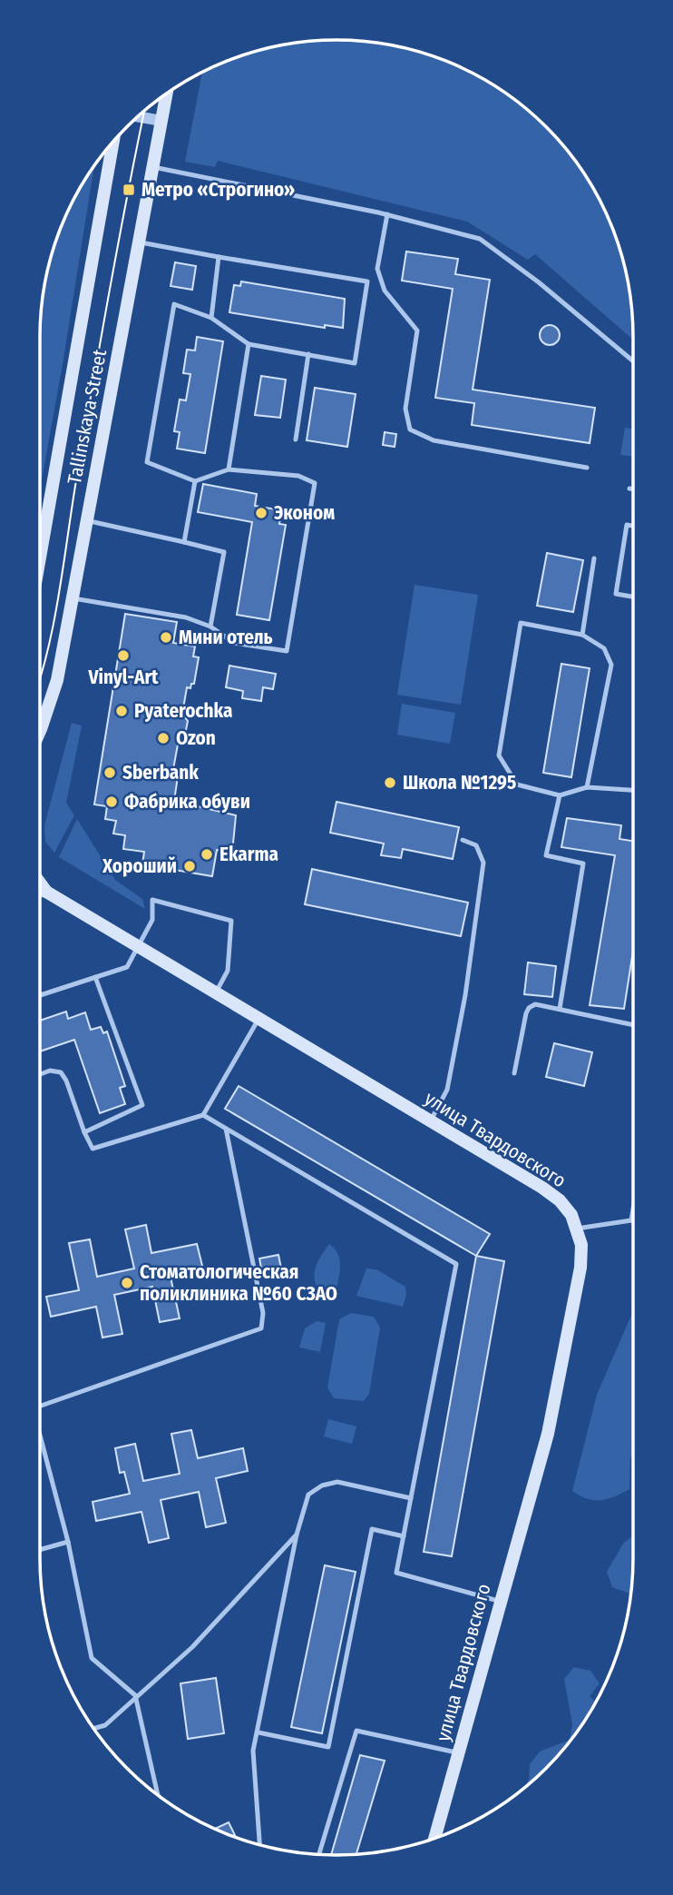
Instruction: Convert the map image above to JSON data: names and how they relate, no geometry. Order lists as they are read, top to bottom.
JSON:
{
  "streets": {
    "main road": ["Tallinskaya Street", "улица Твардовского"]
  },
  "places": {
    "transit": ["Метро «Строгино»"],
    "other": [
      "Эконом",
      "Мини отель",
      "Vinyl-Art",
      "Pyaterochka",
      "Ozon",
      "Sberbank",
      "Школа №1295",
      "Фабрика обуви",
      "Ekarma",
      "Хороший",
      "Стоматологическая поликлиника №60 СЗАО"
    ]
  }
}
